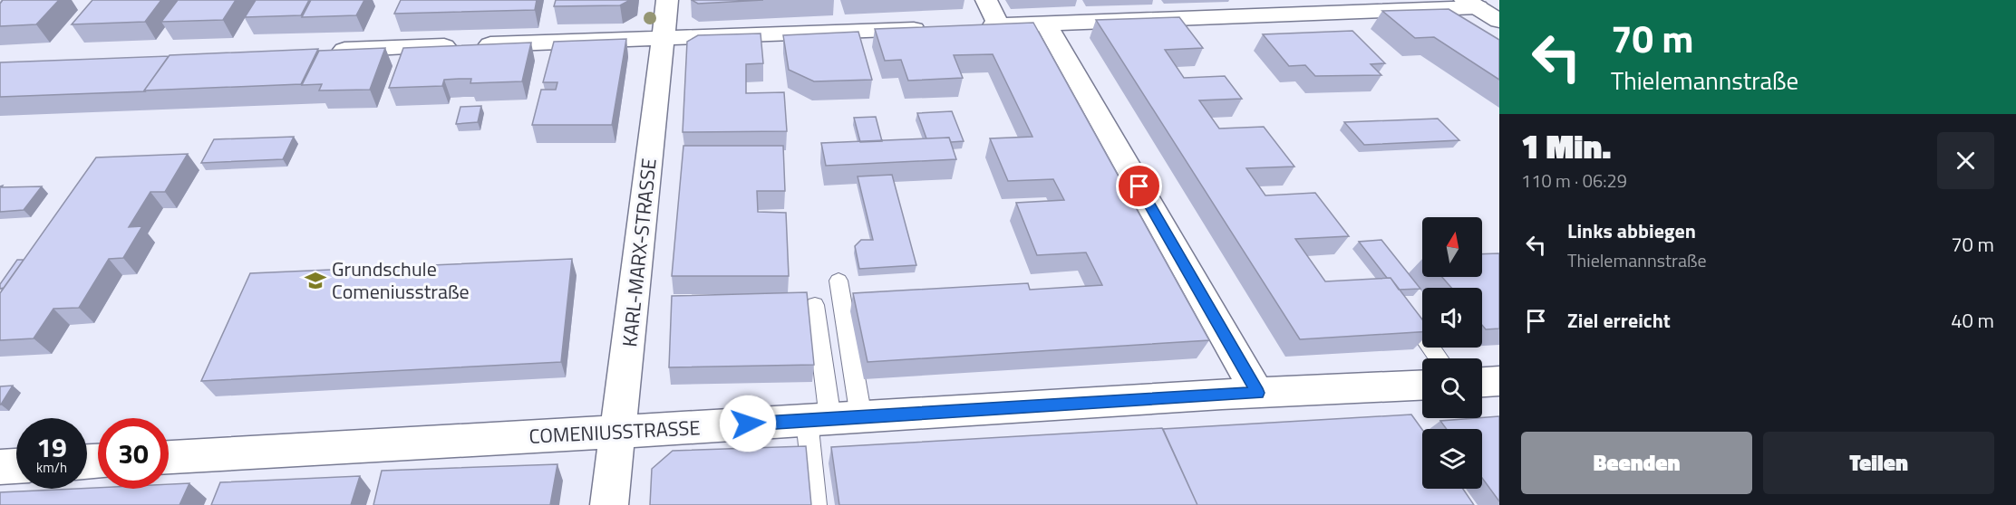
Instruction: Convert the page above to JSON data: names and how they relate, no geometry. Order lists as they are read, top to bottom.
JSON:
{
  "streets": {
    "street": ["KARL-MARX-STRASSE", "COMENIUSSTRASSE"]
  },
  "crossings": [
    ["KARL-MARX-STRASSE", "COMENIUSSTRASSE"]
  ],
  "places": {
    "school or university": ["Grundschule Comeniusstraße"]
  },
  "north": "top",
  "page": {
    "turn": ["70 m", "Thielemannstraße"],
    "heading": ["1 Min.", "110 m · 06:29"],
    "list": [
      {
        "name": "Links abbiegen",
        "note": "Thielemannstraße",
        "value": "70 m"
      },
      {
        "name": "Ziel erreicht",
        "value": "40 m"
      }
    ],
    "speed": "19 km/h",
    "limit": "30",
    "buttons": ["Beenden", "Teilen"]
  }
}
